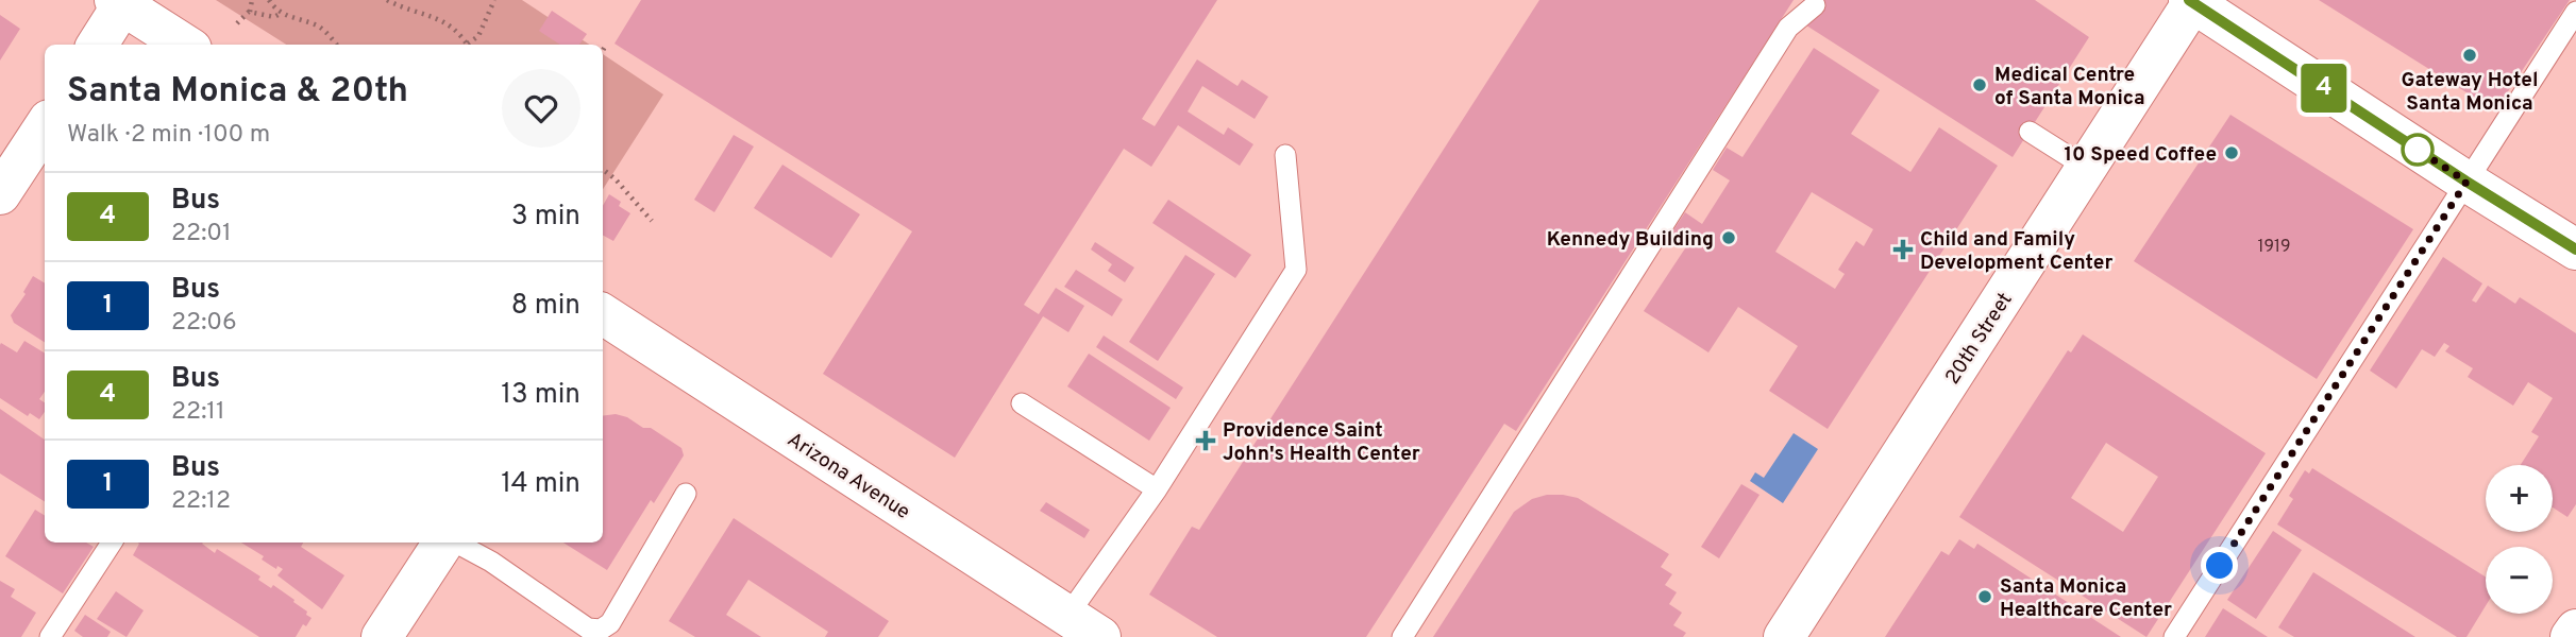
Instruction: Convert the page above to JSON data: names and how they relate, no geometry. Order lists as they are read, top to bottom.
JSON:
{
  "streets": {
    "main road": ["20th Street", "Arizona Avenue"]
  },
  "places": {
    "other": [
      "Gateway Hotel Santa Monica",
      "Medical Centre of Santa Monica",
      "10 Speed Coffee",
      "Kennedy Building",
      "Santa Monica Healthcare Center"
    ],
    "health": ["Child and Family Development Center", "Providence Saint John's Health Center"]
  },
  "lines": ["bus line 4"],
  "house_numbers": ["1919"],
  "page": {
    "on_map": "4",
    "heading": ["Santa Monica & 20th", "Walk · 2 min · 100 m"],
    "list": [
      {
        "mark": "4",
        "name": "Bus",
        "note": "22:01",
        "value": "3 min"
      },
      {
        "mark": "1",
        "name": "Bus",
        "note": "22:06",
        "value": "8 min"
      },
      {
        "mark": "4",
        "name": "Bus",
        "note": "22:11",
        "value": "13 min"
      },
      {
        "mark": "1",
        "name": "Bus",
        "note": "22:12",
        "value": "14 min"
      }
    ],
    "map_buttons": ["+", "−"]
  }
}
